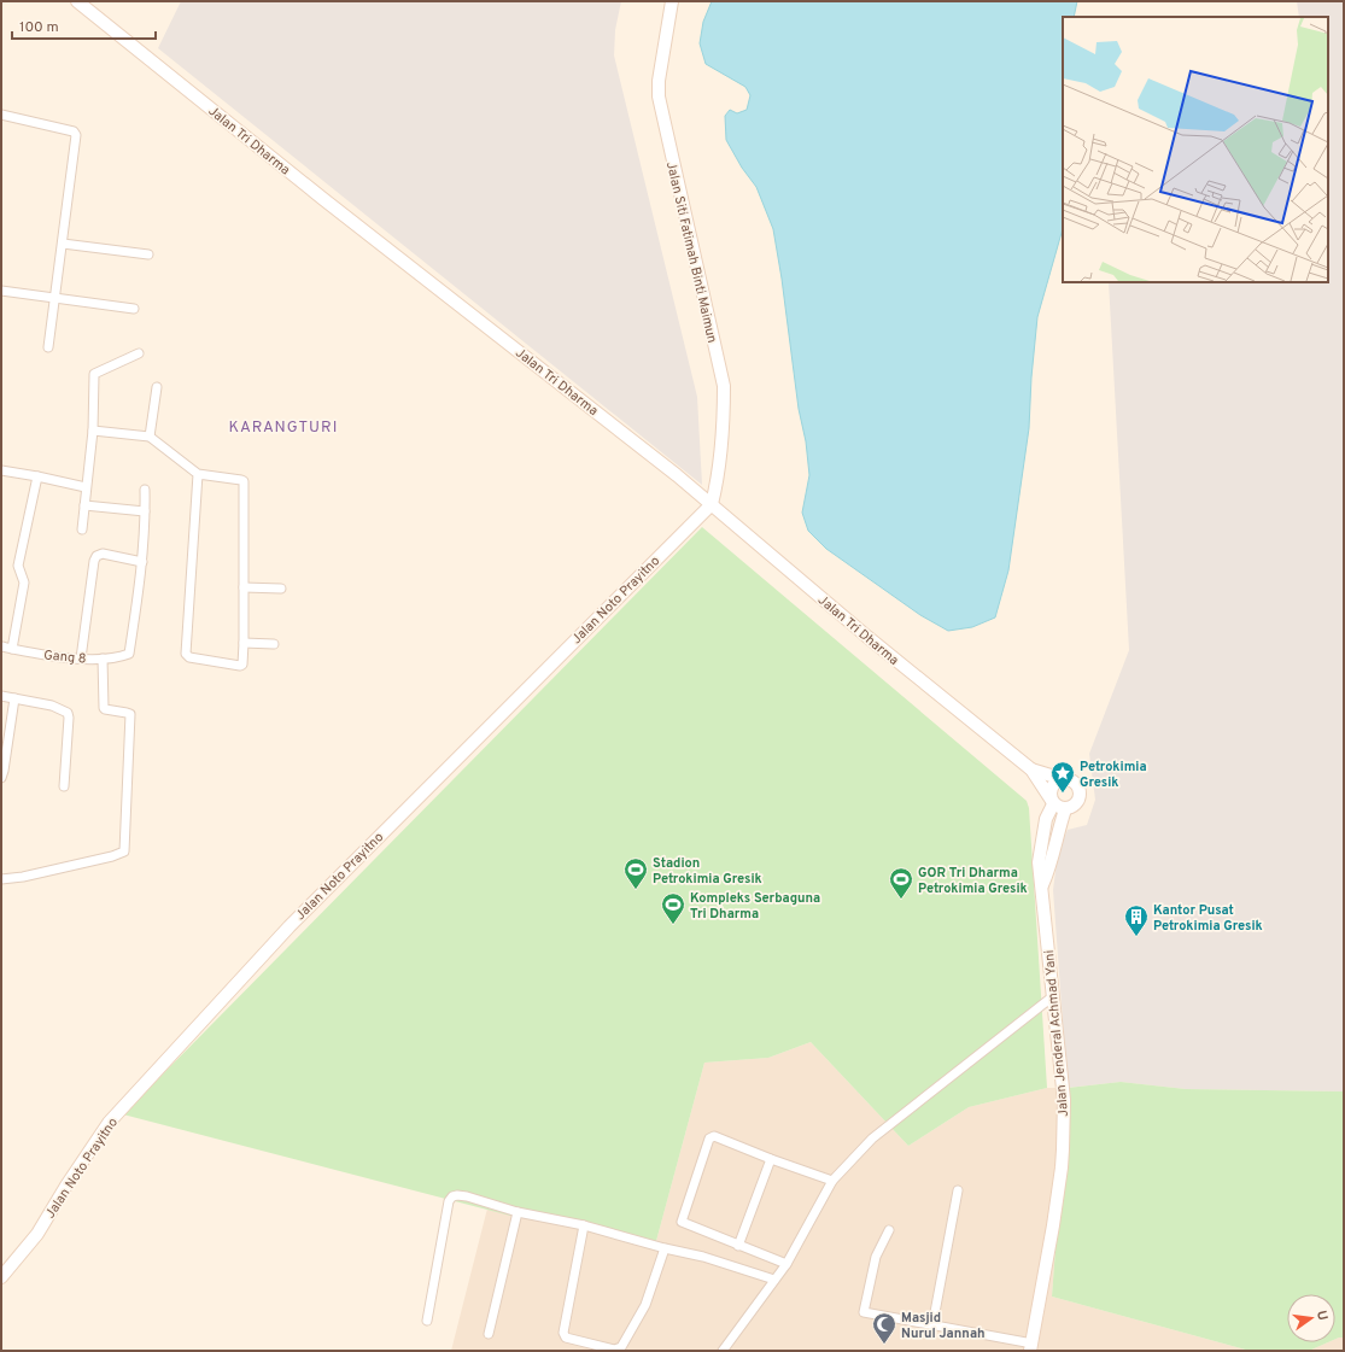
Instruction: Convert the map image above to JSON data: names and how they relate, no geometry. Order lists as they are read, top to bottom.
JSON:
{
  "streets": {
    "main road": [
      "Jalan Tri Dharma",
      "Jalan Siti Fatimah Binti Maimun",
      "Jalan Noto Prayitno",
      "Jalan Jenderal Achmad Yani"
    ],
    "street": ["Gang 8"]
  },
  "crossings": [
    ["Jalan Tri Dharma", "Jalan Siti Fatimah Binti Maimun"],
    ["Jalan Tri Dharma", "Jalan Noto Prayitno"],
    ["Jalan Tri Dharma", "Jalan Jenderal Achmad Yani"],
    ["Jalan Siti Fatimah Binti Maimun", "Jalan Noto Prayitno"]
  ],
  "districts": ["KARANGTURI"],
  "places": {
    "place": ["Petrokimia Gresik"],
    "sports": ["Stadion Petrokimia Gresik", "GOR Tri Dharma Petrokimia Gresik", "Kompleks Serbaguna Tri Dharma"],
    "building": ["Kantor Pusat Petrokimia Gresik"],
    "mosque": ["Masjid Nurul Jannah"]
  },
  "scale_bar": "100 m",
  "north": "right"
}
